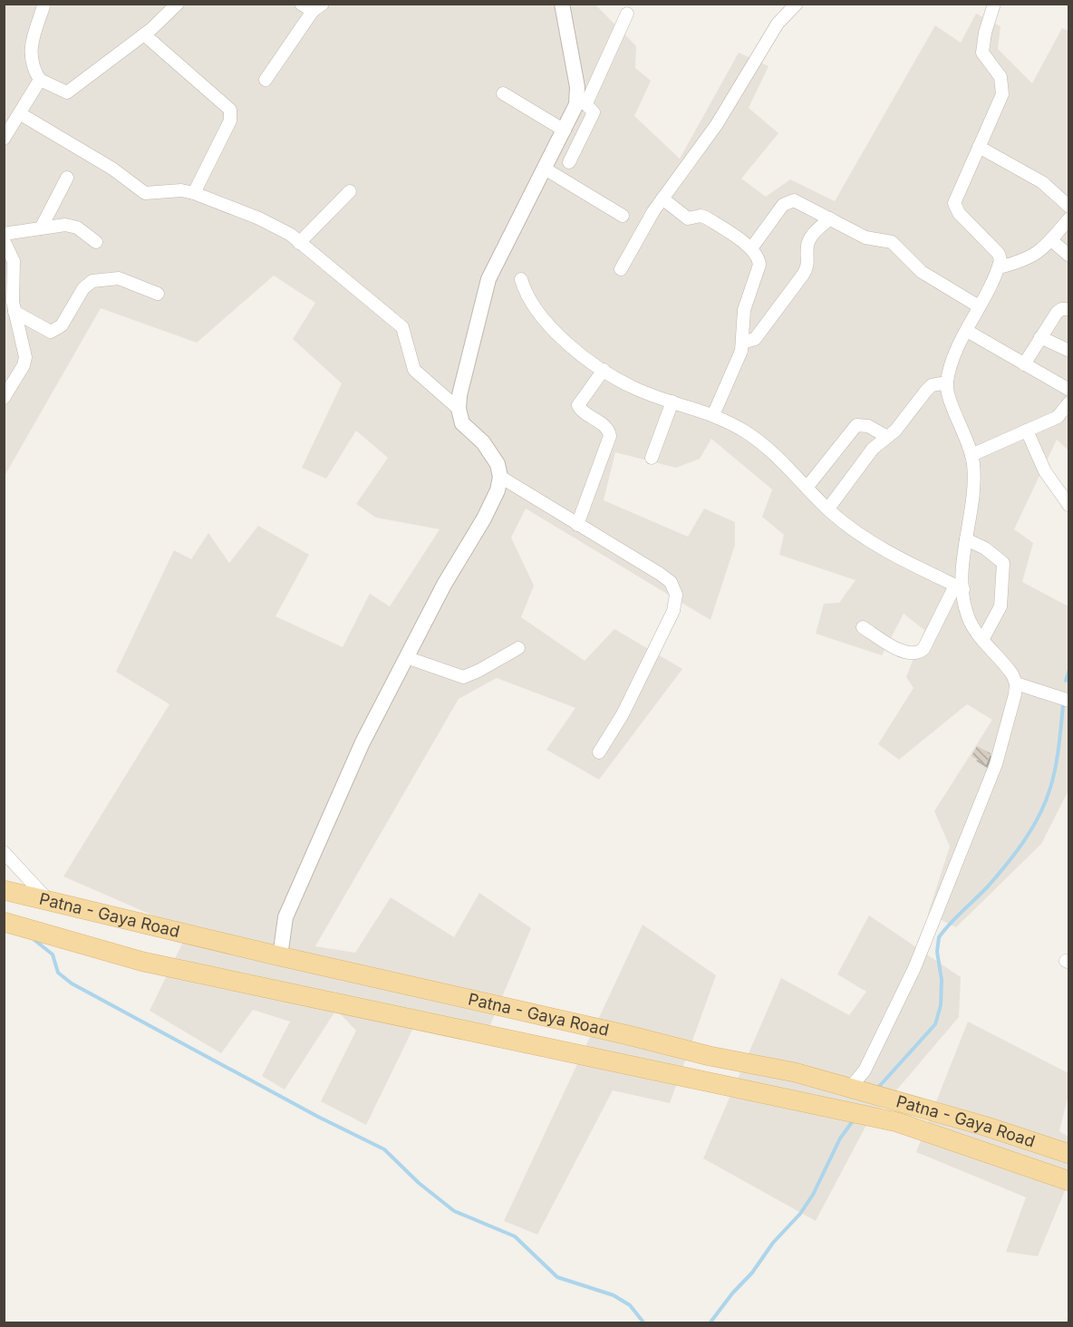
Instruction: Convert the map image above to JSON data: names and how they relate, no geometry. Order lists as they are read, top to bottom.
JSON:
{
  "streets": {
    "main road": ["Patna - Gaya Road"]
  }
}
